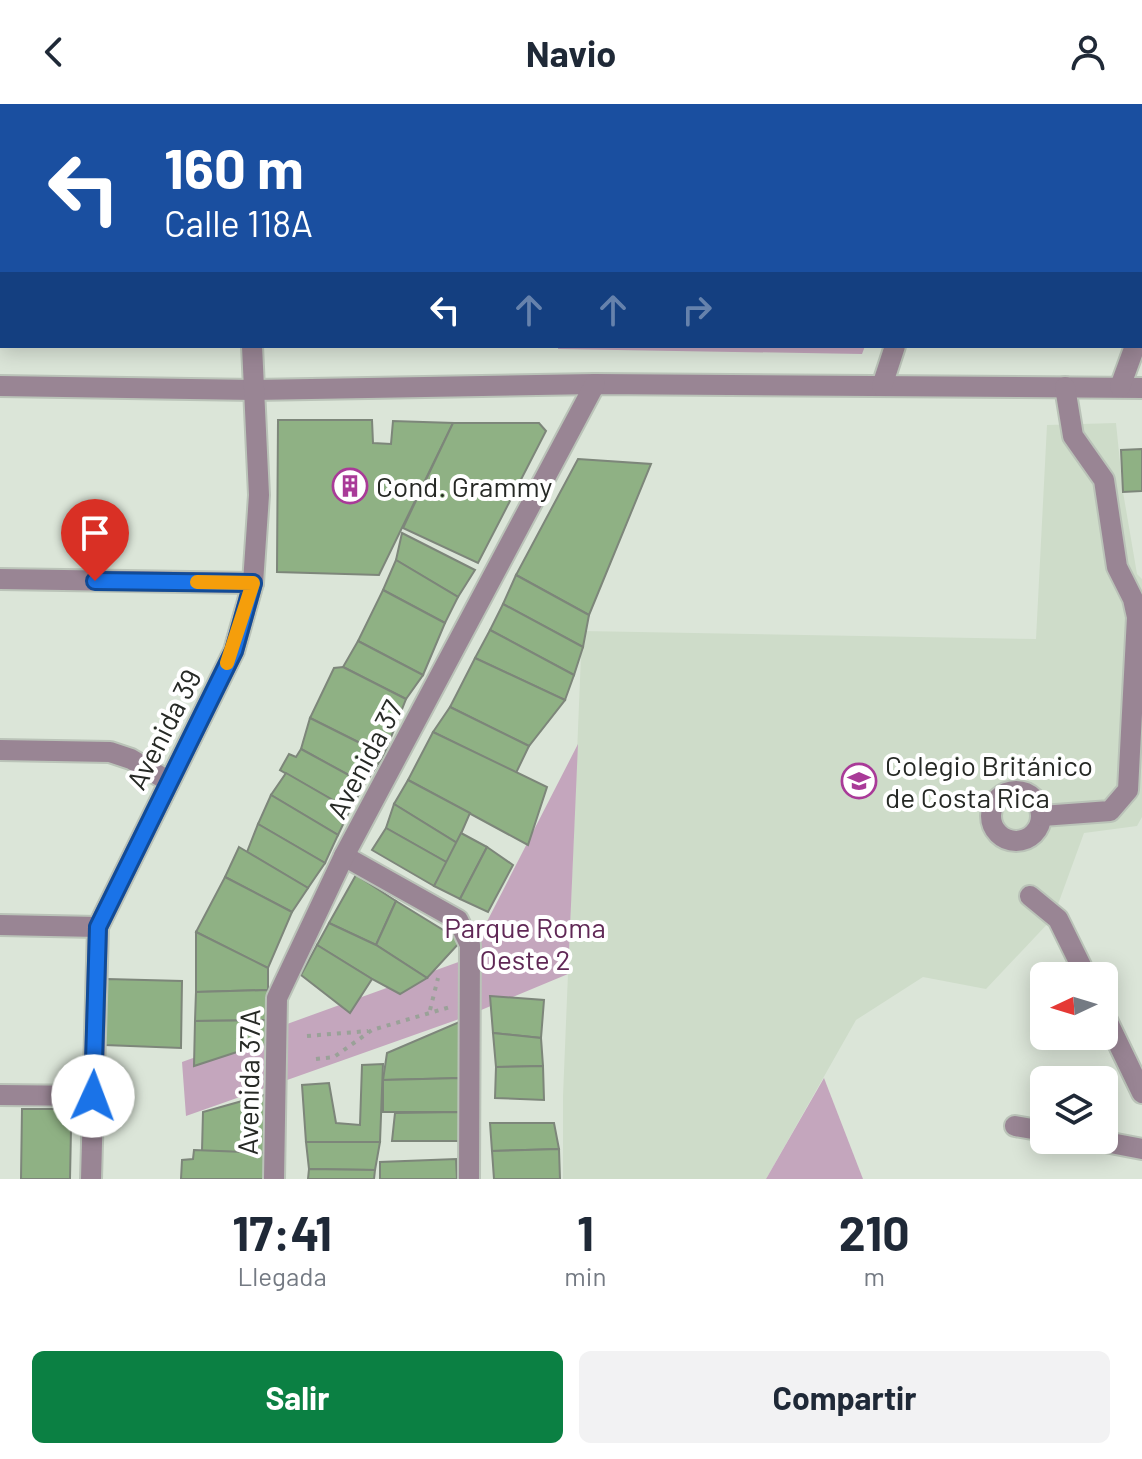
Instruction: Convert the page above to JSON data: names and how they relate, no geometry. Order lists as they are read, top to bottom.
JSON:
{
  "streets": {
    "street": ["Avenida 39", "Avenida 37", "Avenida 37A"]
  },
  "crossings": [
    ["Avenida 37", "Avenida 37A"]
  ],
  "parks": ["Parque Roma Oeste 2"],
  "places": {
    "building": ["Cond. Grammy"],
    "school or university": ["Colegio Británico de Costa Rica"]
  },
  "north": "left",
  "page": {
    "header": "Navio",
    "turn": ["160 m", "Calle 118A"],
    "eta": [
      "17:41",
      "Llegada",
      "1",
      "min",
      "210",
      "m"
    ],
    "buttons": ["Salir", "Compartir"]
  }
}
